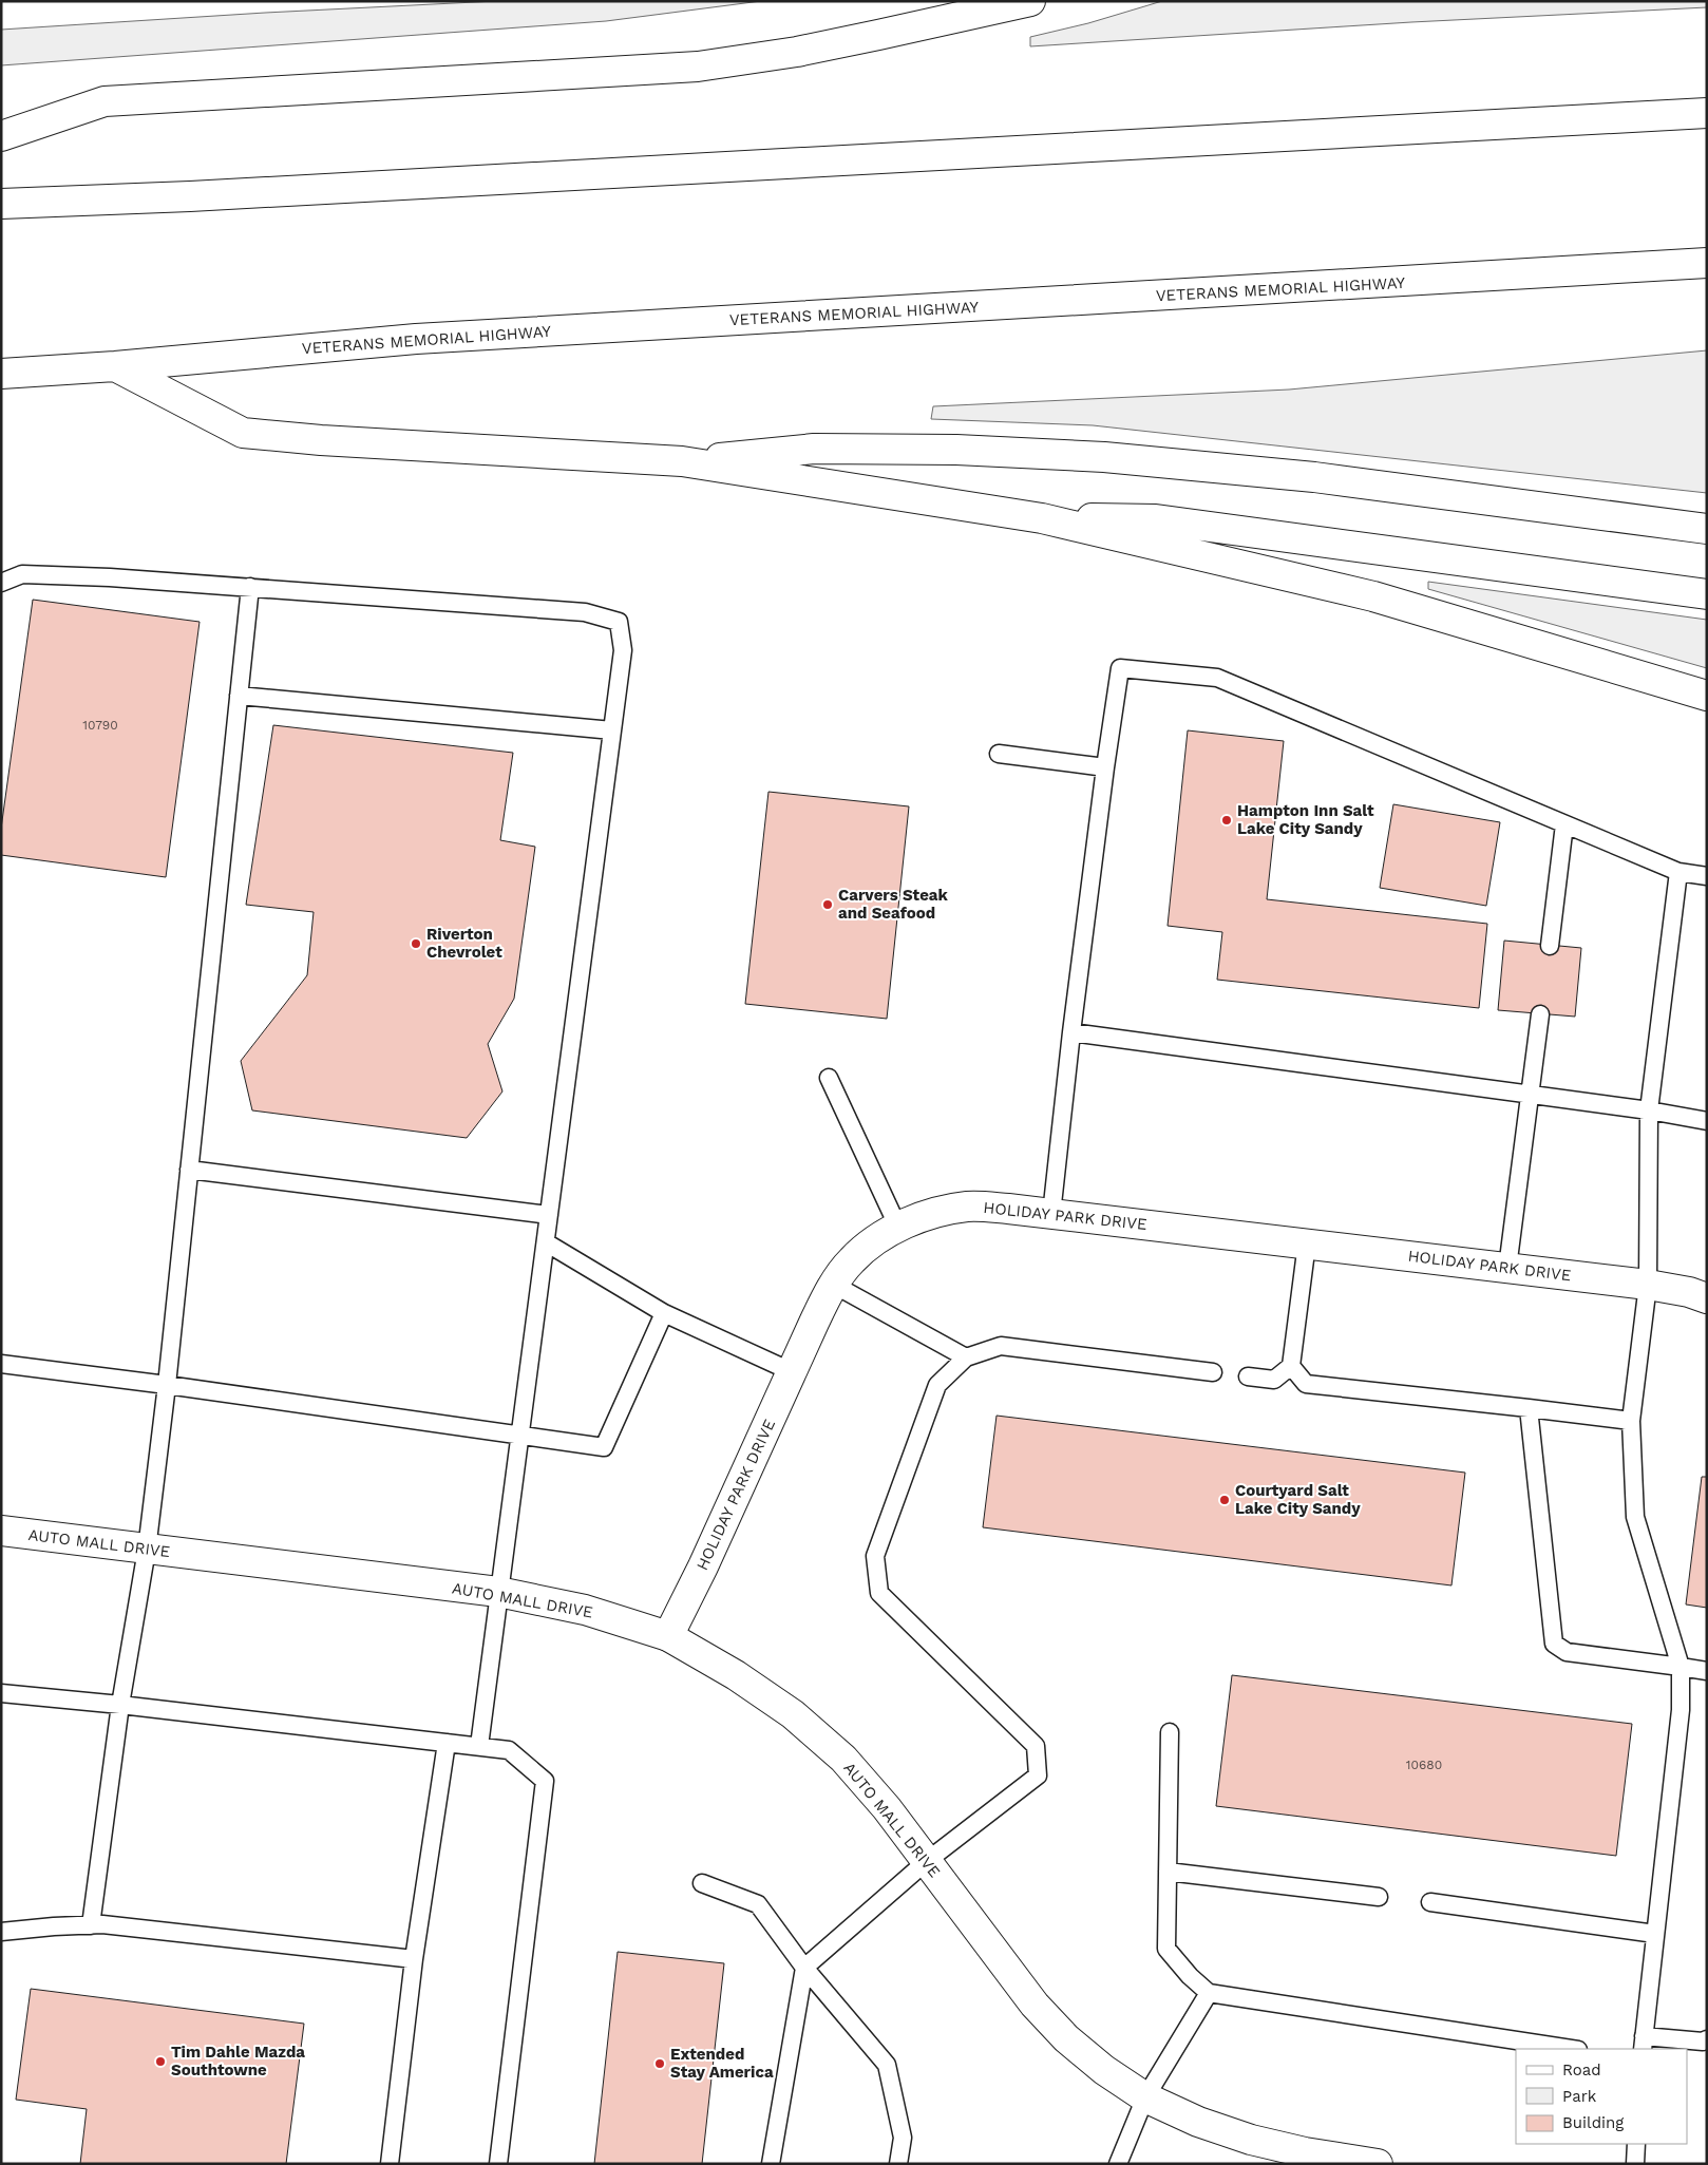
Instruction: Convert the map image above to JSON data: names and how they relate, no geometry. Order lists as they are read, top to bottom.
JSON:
{
  "streets": {
    "main road": ["VETERANS MEMORIAL HIGHWAY", "HOLIDAY PARK DRIVE", "AUTO MALL DRIVE"]
  },
  "crossings": [
    ["HOLIDAY PARK DRIVE", "AUTO MALL DRIVE"]
  ],
  "places": [
    "Hampton Inn Salt Lake City Sandy",
    "Carvers Steak and Seafood",
    "Riverton Chevrolet",
    "Courtyard Salt Lake City Sandy",
    "Tim Dahle Mazda Southtowne",
    "Extended Stay America"
  ],
  "house_numbers": ["10790", "10680"],
  "legend": ["Road", "Park", "Building"]
}
